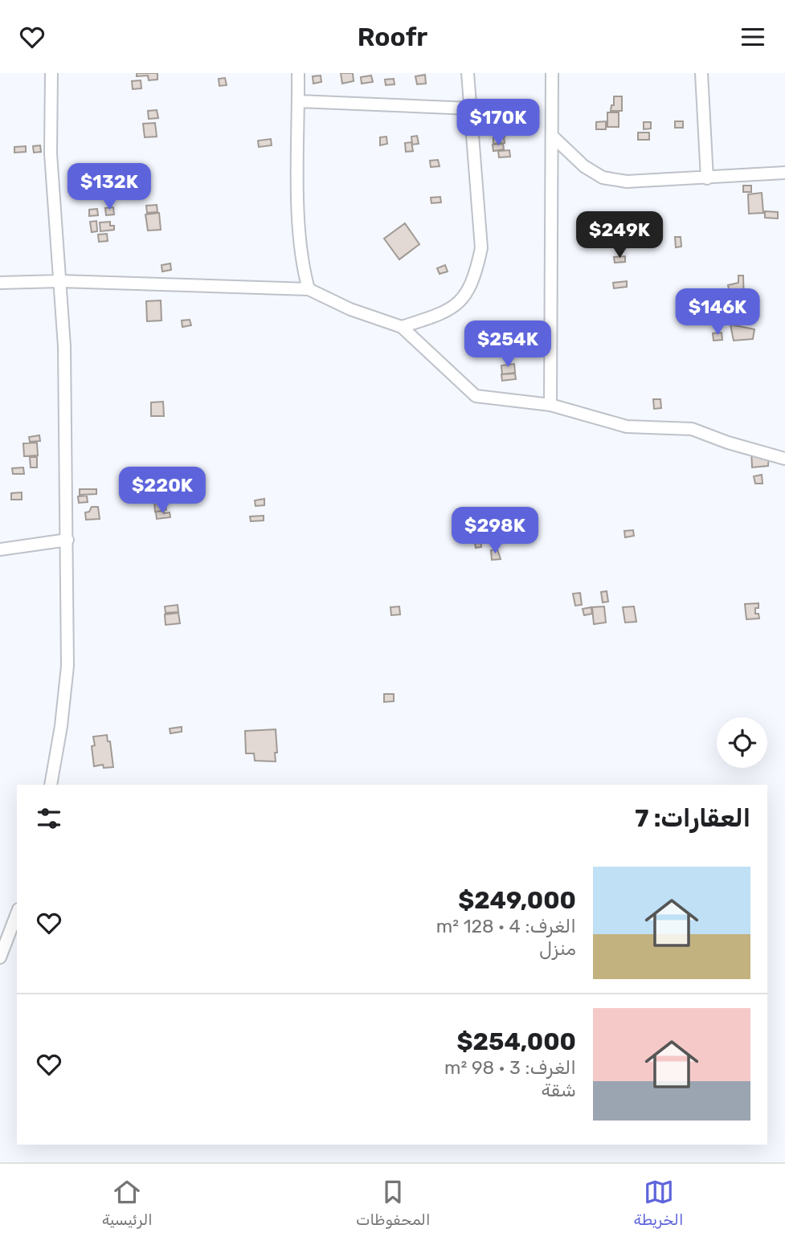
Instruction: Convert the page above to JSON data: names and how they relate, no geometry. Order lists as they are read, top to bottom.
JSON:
{
  "page": {
    "header": "Roofr",
    "price": [
      "$170K",
      "$132K",
      "$249K",
      "$146K",
      "$254K",
      "$220K",
      "$298K"
    ],
    "heading": "العقارات: 7",
    "list": [
      {
        "name": "$249,000",
        "note": "الغرف: 4 · 128 m² · منزل"
      },
      {
        "name": "$254,000",
        "note": "الغرف: 3 · 98 m² · شقة"
      }
    ],
    "tabs": ["الخريطة", "المحفوظات", "الرئيسية"]
  }
}
